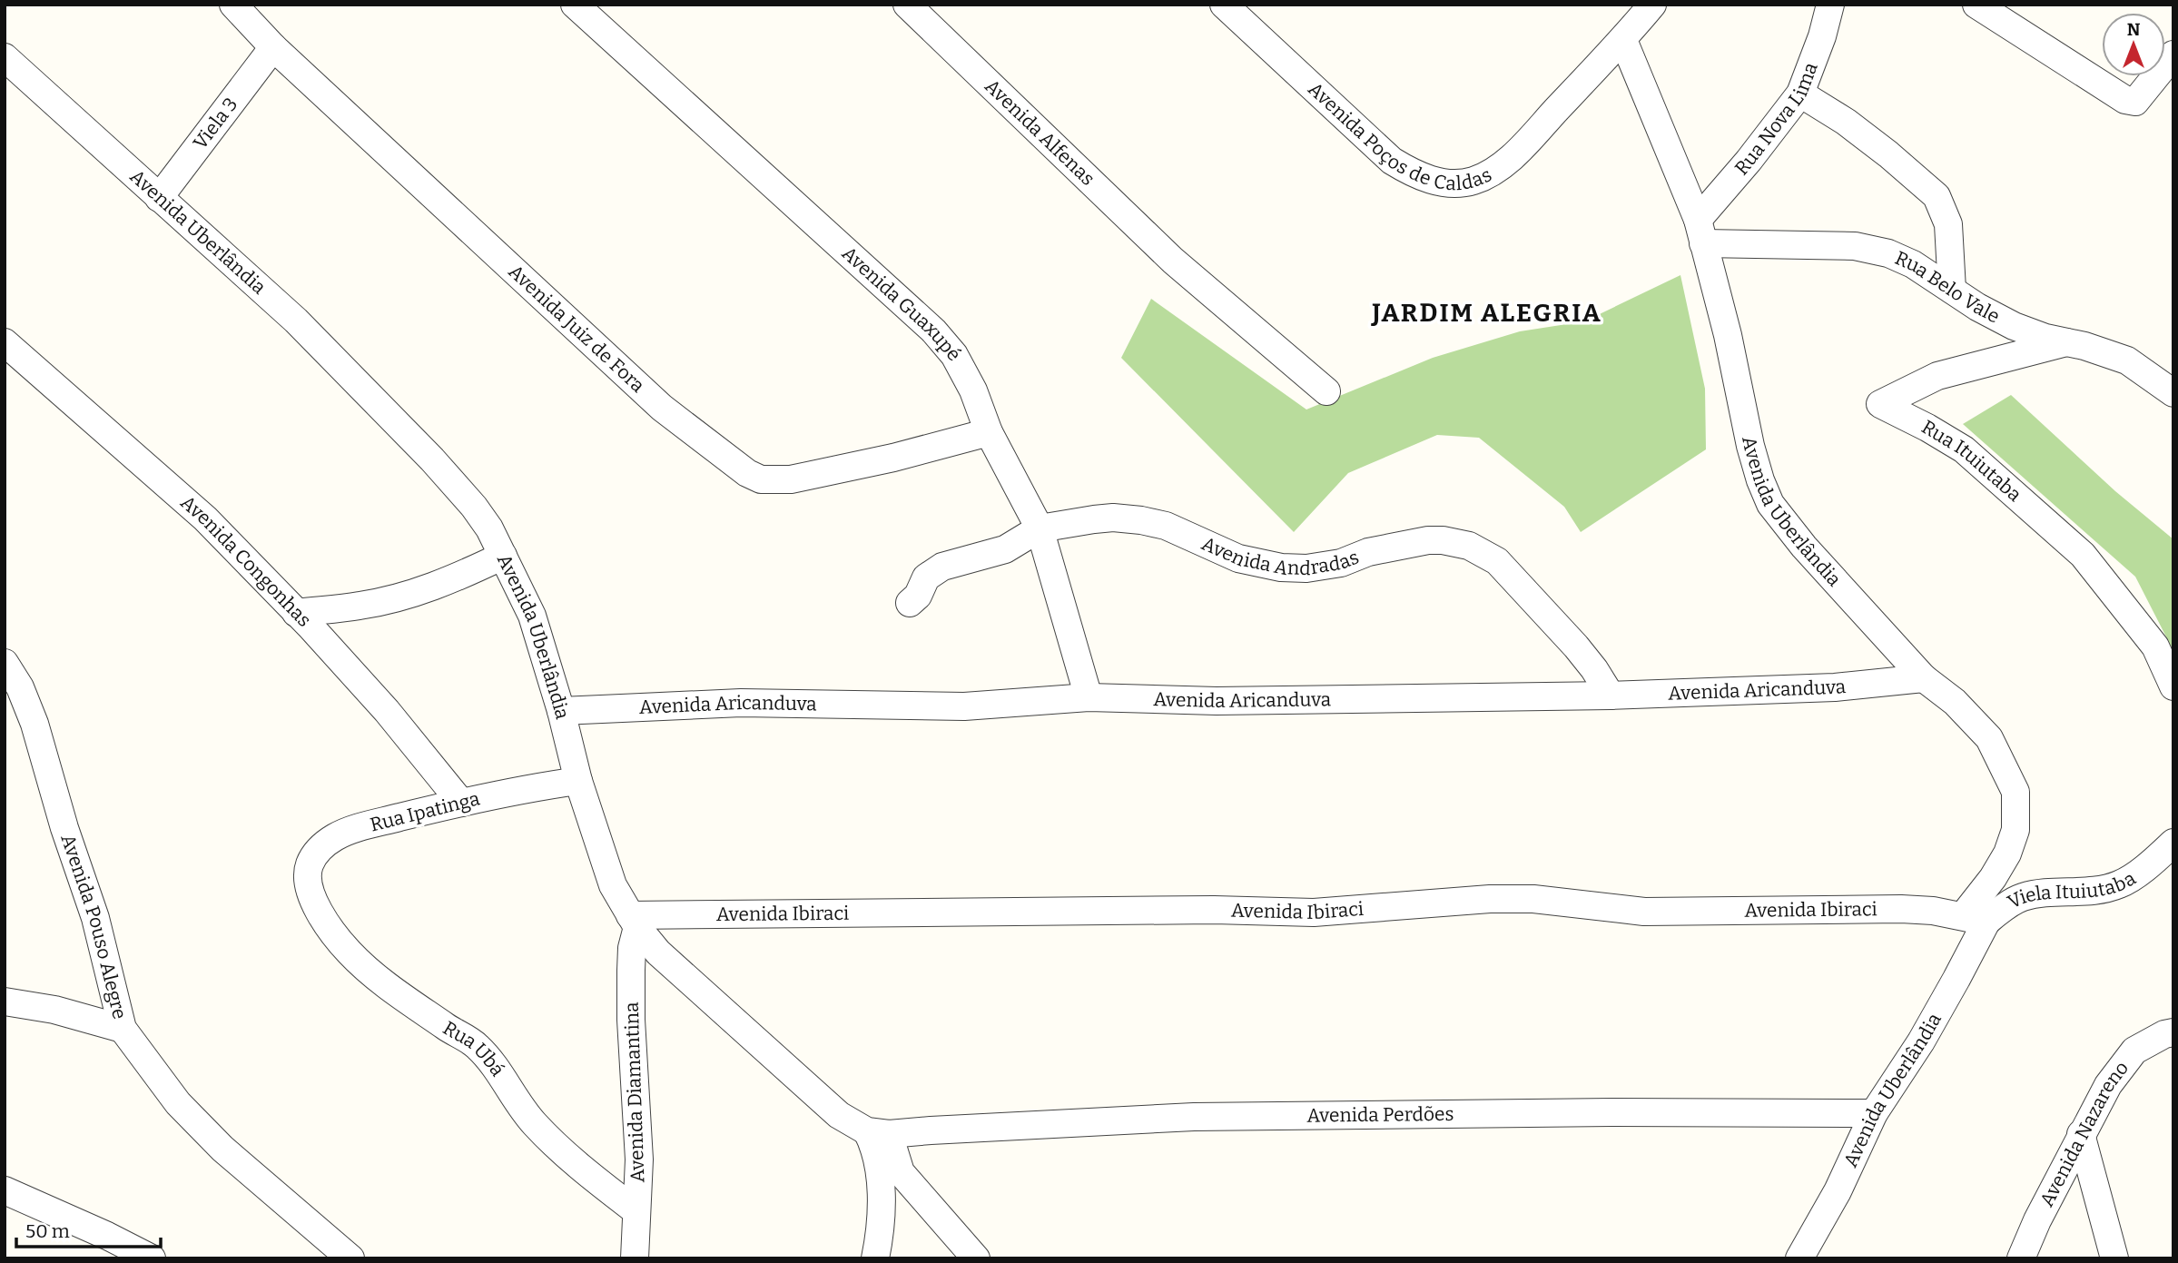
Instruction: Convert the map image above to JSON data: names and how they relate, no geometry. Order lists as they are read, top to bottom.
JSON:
{
  "streets": {
    "street": [
      "Rua Nova Lima",
      "Viela 3",
      "Avenida Poços de Caldas",
      "Avenida Alfenas",
      "Avenida Uberlândia",
      "Rua Belo Vale",
      "Avenida Guaxupé",
      "Avenida Juiz de Fora",
      "Rua Ituiutaba",
      "Avenida Andradas",
      "Avenida Congonhas",
      "Avenida Aricanduva",
      "Rua Ipatinga",
      "Viela Ituiutaba",
      "Avenida Ibiraci",
      "Avenida Pouso Alegre",
      "Rua Ubá",
      "Avenida Diamantina",
      "Avenida Perdões",
      "Avenida Nazareno"
    ]
  },
  "crossings": [
    ["Rua Nova Lima", "Avenida Uberlândia"],
    ["Rua Nova Lima", "Rua Belo Vale"],
    ["Viela 3", "Avenida Uberlândia"],
    ["Viela 3", "Avenida Juiz de Fora"],
    ["Avenida Poços de Caldas", "Avenida Uberlândia"],
    ["Avenida Uberlândia", "Rua Belo Vale"],
    ["Avenida Uberlândia", "Avenida Aricanduva"],
    ["Avenida Uberlândia", "Rua Ipatinga"],
    ["Avenida Uberlândia", "Viela Ituiutaba"],
    ["Avenida Uberlândia", "Avenida Ibiraci"],
    ["Avenida Uberlândia", "Avenida Diamantina"],
    ["Avenida Uberlândia", "Avenida Perdões"],
    ["Rua Belo Vale", "Rua Ituiutaba"],
    ["Avenida Guaxupé", "Avenida Juiz de Fora"],
    ["Avenida Guaxupé", "Avenida Andradas"],
    ["Avenida Guaxupé", "Avenida Aricanduva"],
    ["Avenida Andradas", "Avenida Aricanduva"],
    ["Avenida Congonhas", "Rua Ipatinga"],
    ["Rua Ipatinga", "Rua Ubá"],
    ["Viela Ituiutaba", "Avenida Ibiraci"],
    ["Avenida Ibiraci", "Avenida Diamantina"],
    ["Rua Ubá", "Avenida Diamantina"]
  ],
  "districts": ["JARDIM ALEGRIA"],
  "scale_bar": "50 m",
  "north": "top"
}
